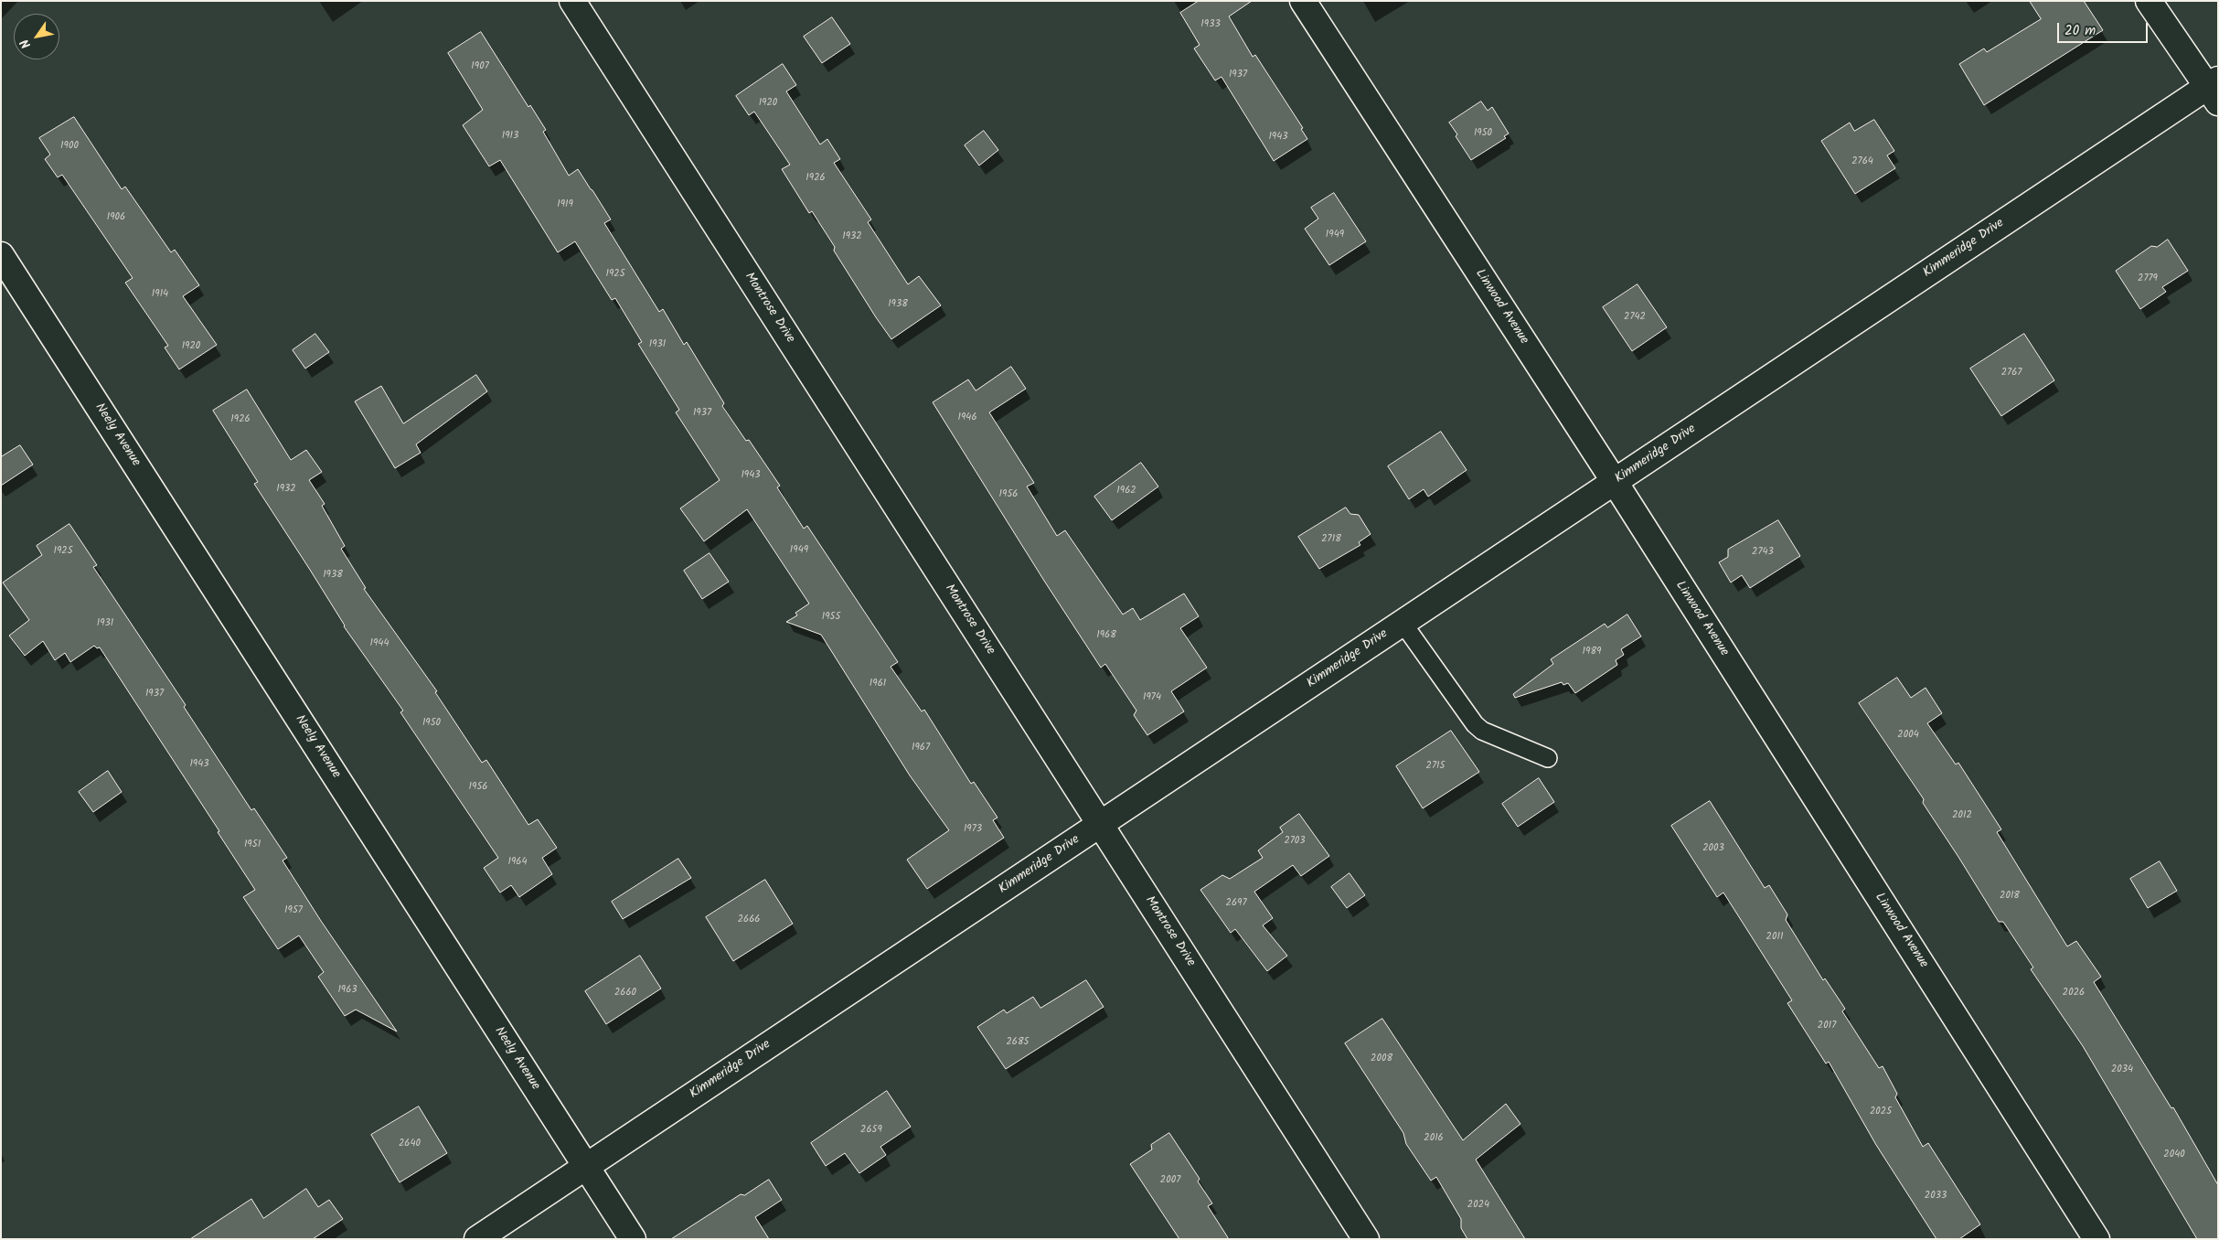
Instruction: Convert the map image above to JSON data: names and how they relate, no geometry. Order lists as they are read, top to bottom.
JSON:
{
  "streets": {
    "street": [
      "Kimmeridge Drive",
      "Linwood Avenue",
      "Montrose Drive",
      "Neely Avenue"
    ]
  },
  "crossings": [
    ["Kimmeridge Drive", "Linwood Avenue"],
    ["Kimmeridge Drive", "Montrose Drive"],
    ["Kimmeridge Drive", "Neely Avenue"]
  ],
  "house_numbers": [
    "1933",
    "1907",
    "1937",
    "1920",
    "1950",
    "1913",
    "1943",
    "1900",
    "2764",
    "1926",
    "1919",
    "1906",
    "1949",
    "1932",
    "1925",
    "2779",
    "1914",
    "1938",
    "2742",
    "1931",
    "1920",
    "2767",
    "1937",
    "1946",
    "1926",
    "1943",
    "1932",
    "1962",
    "1956",
    "2718",
    "1949",
    "1925",
    "2743",
    "1938",
    "1955",
    "1931",
    "1968",
    "1944",
    "1989",
    "1961",
    "1937",
    "1974",
    "1950",
    "2004",
    "1967",
    "1943",
    "2715",
    "1956",
    "2012",
    "1973",
    "2703",
    "1951",
    "2003",
    "1964",
    "2018",
    "2697",
    "1957",
    "2666",
    "2011",
    "1963",
    "2660",
    "2026",
    "2017",
    "2685",
    "2008",
    "2034",
    "2025",
    "2659",
    "2016",
    "2640",
    "2040",
    "2007",
    "2033",
    "2024"
  ],
  "scale_bar": "20 m",
  "north": "bottom left"
}
